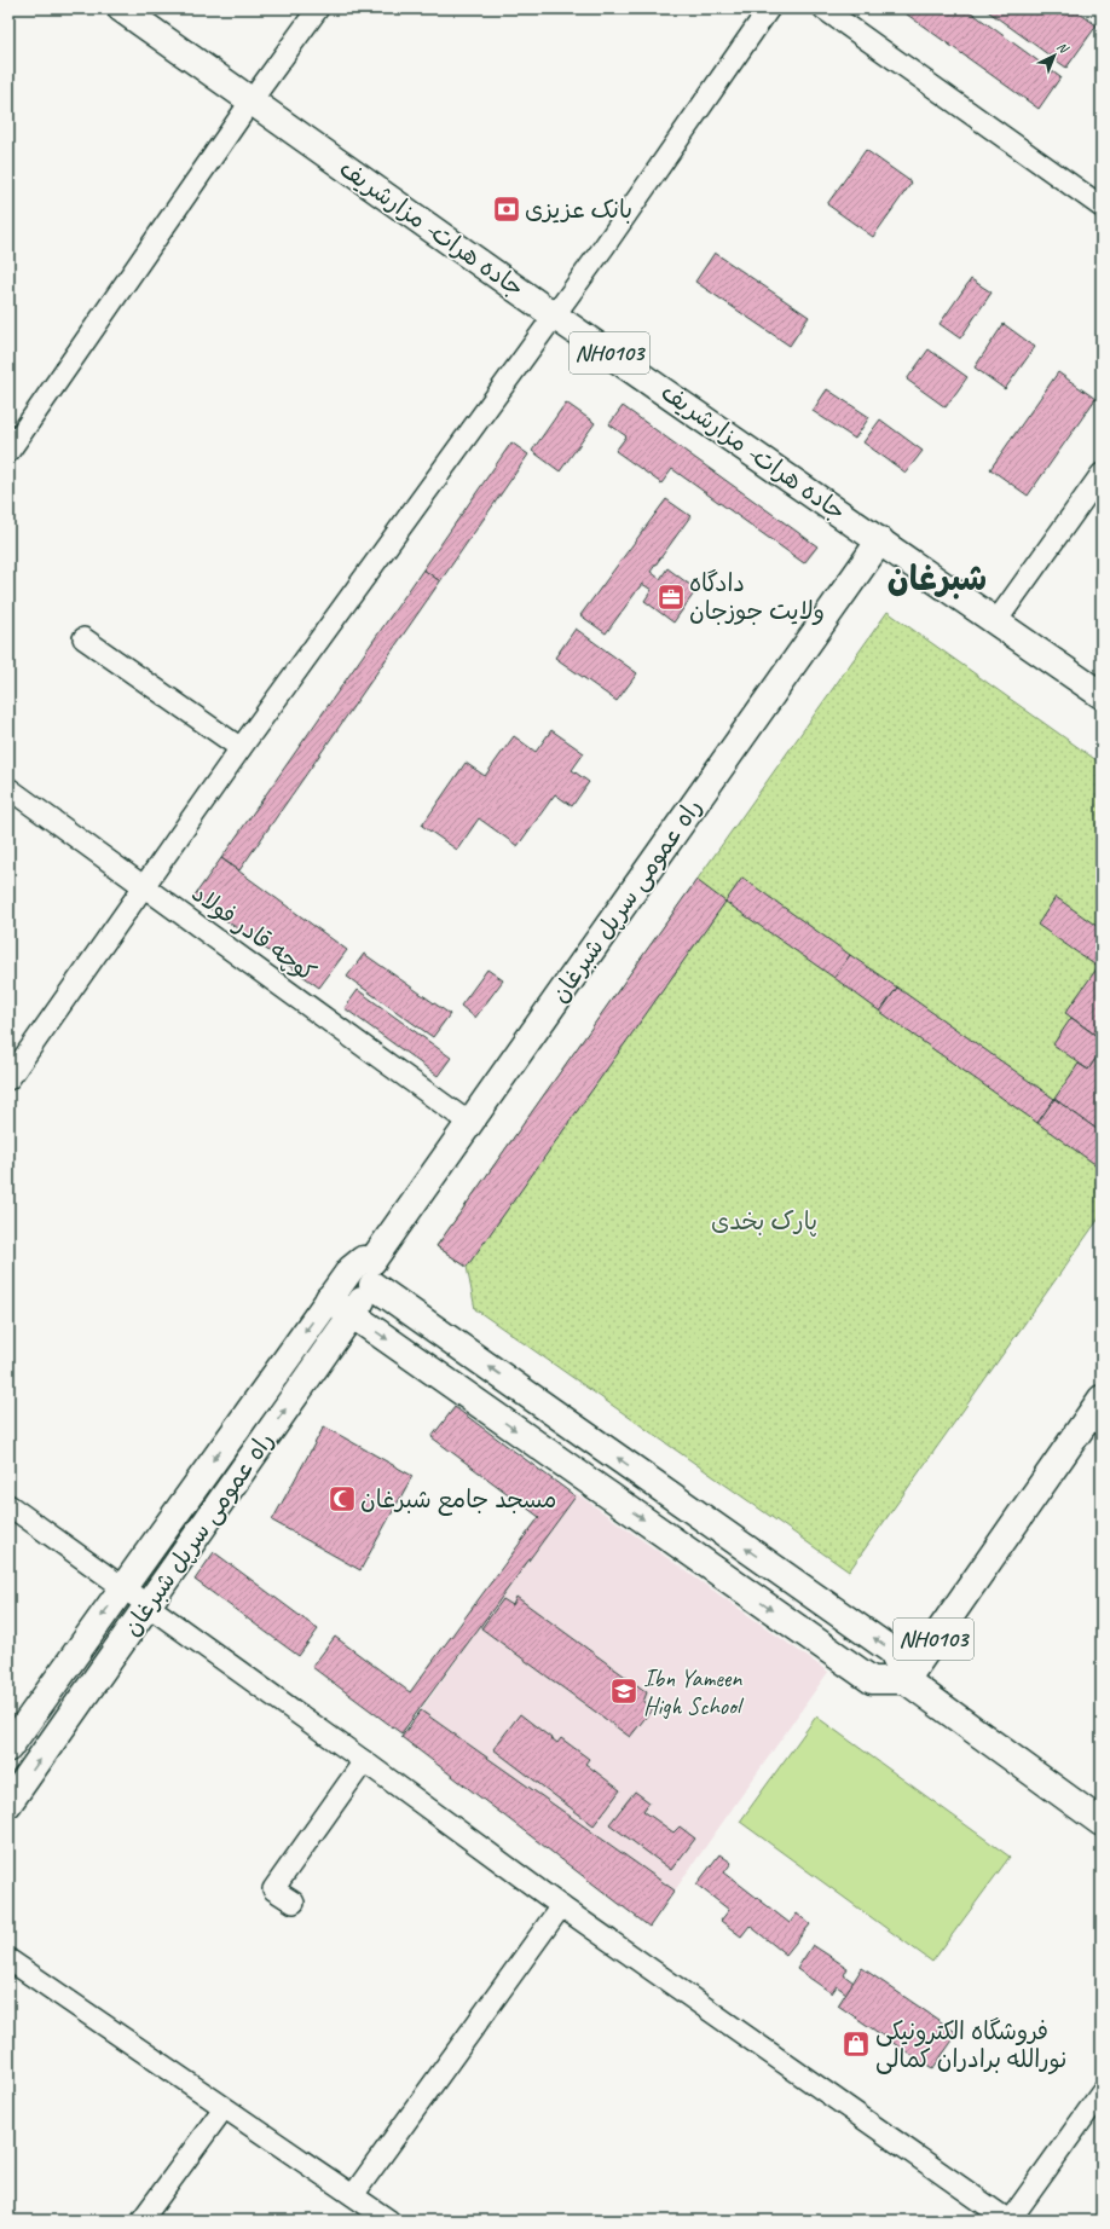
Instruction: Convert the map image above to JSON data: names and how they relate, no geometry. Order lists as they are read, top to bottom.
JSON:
{
  "streets": {
    "main road": ["جاده هرات- مزارشریف", "NH0103", "راه عمومی سرپل شبرغان"],
    "street": ["کوچه قادر فولاد"]
  },
  "crossings": [
    ["جاده هرات- مزارشریف", "راه عمومی سرپل شبرغان"],
    ["راه عمومی سرپل شبرغان", "کوچه قادر فولاد"]
  ],
  "districts": ["شبرغان"],
  "parks": ["پارک بخدی"],
  "places": {
    "bank": ["بانک عزیزی"],
    "office": ["دادگاه ولایت جوزجان"],
    "mosque": ["مسجد جامع شبرغان"],
    "school or university": ["Ibn Yameen High School"],
    "shop": ["فروشگاه الکترونیکی نورالله برادران کمالی"]
  },
  "north": "top right"
}
